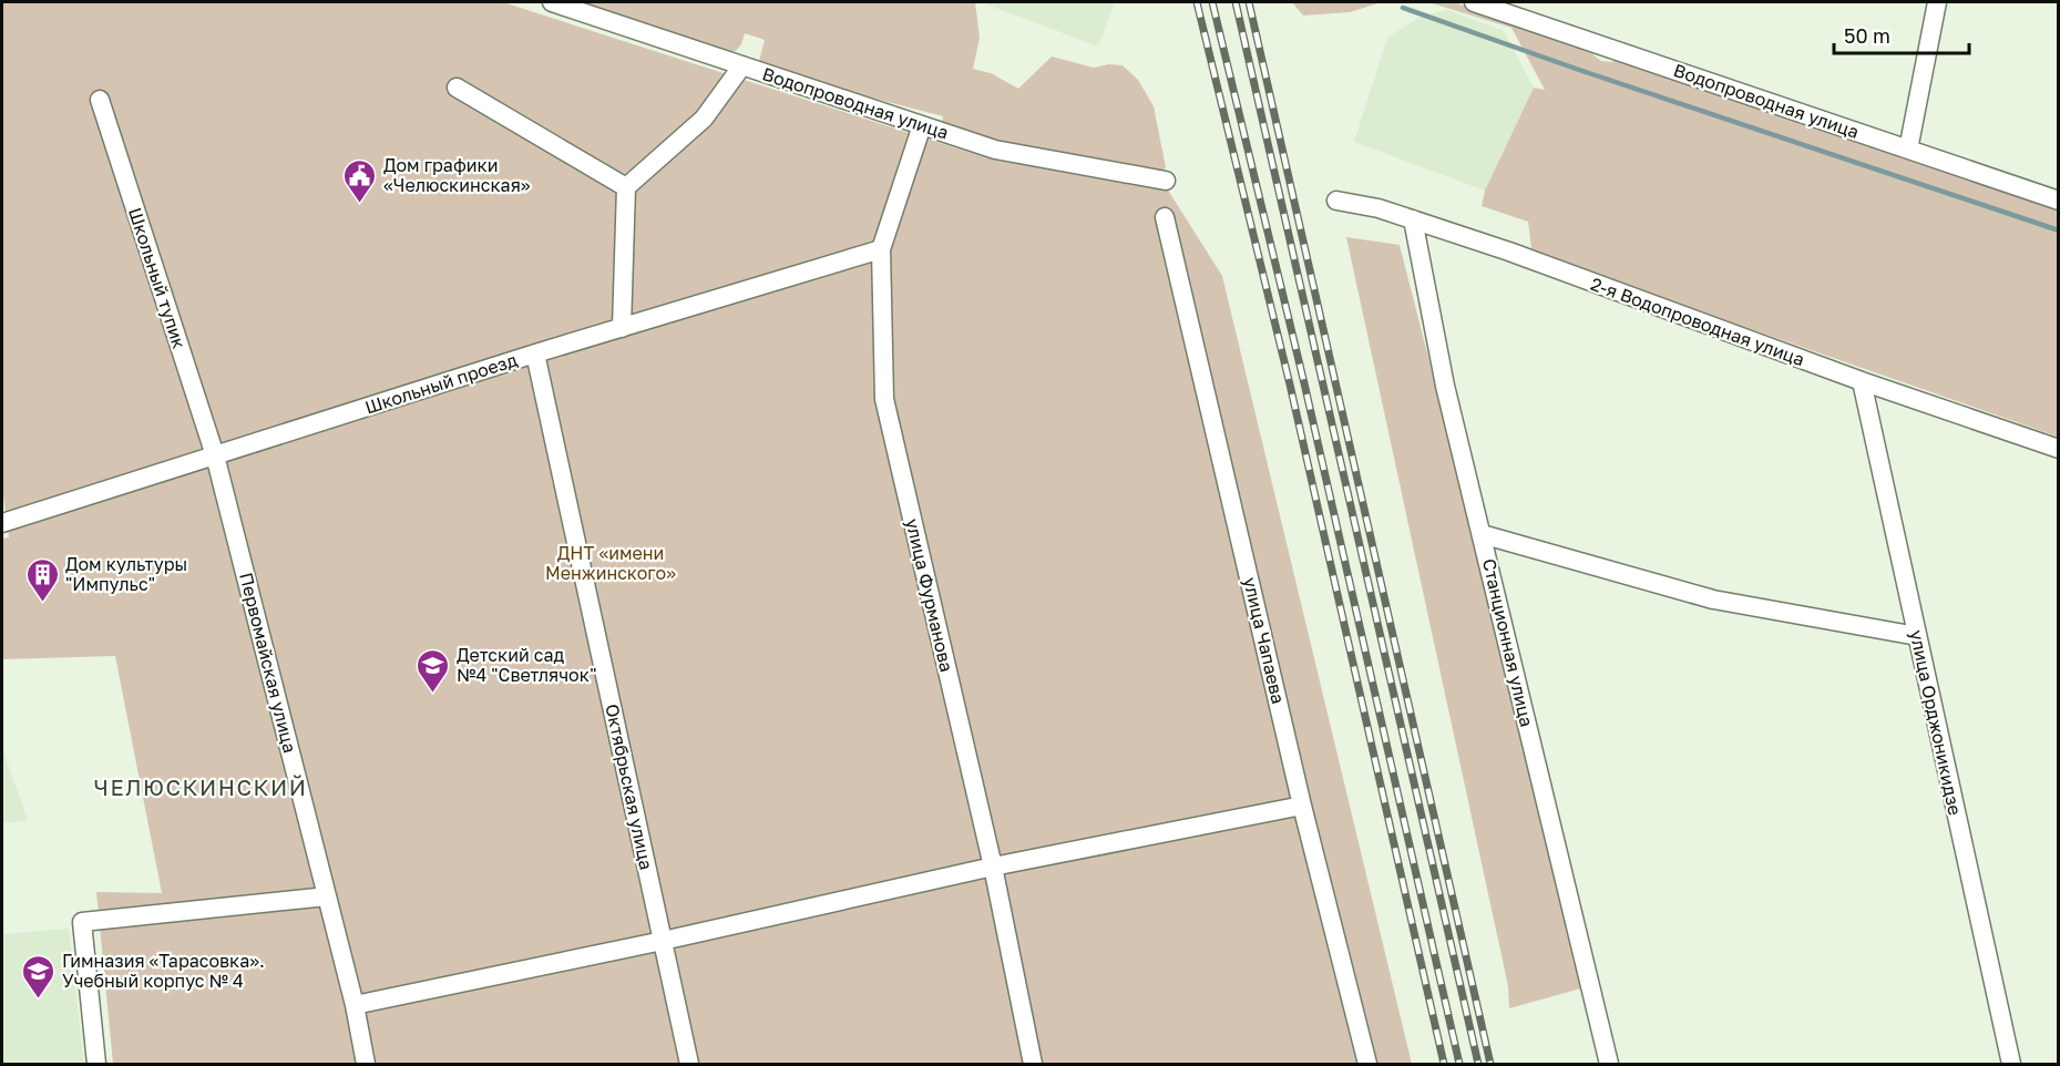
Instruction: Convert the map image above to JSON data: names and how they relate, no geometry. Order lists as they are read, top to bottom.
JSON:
{
  "streets": {
    "street": [
      "Водопроводная улица",
      "Школьный тупик",
      "2-я Водопроводная улица",
      "Школьный проезд",
      "улица Фурманова",
      "улица Чапаева",
      "Станционная улица",
      "Первомайская улица",
      "улица Орджоникидзе",
      "Октябрьская улица"
    ]
  },
  "crossings": [
    ["Водопроводная улица", "улица Фурманова"],
    ["Школьный тупик", "Школьный проезд"],
    ["Школьный тупик", "Первомайская улица"],
    ["2-я Водопроводная улица", "Станционная улица"],
    ["2-я Водопроводная улица", "улица Орджоникидзе"],
    ["Школьный проезд", "улица Фурманова"],
    ["Школьный проезд", "Первомайская улица"],
    ["Школьный проезд", "Октябрьская улица"]
  ],
  "districts": ["ЧЕЛЮСКИНСКИЙ"],
  "parks": ["ДНТ «имени Менжинского»"],
  "places": {
    "public building": ["Дом графики «Челюскинская»"],
    "building": ["Дом культуры \"Импульс\""],
    "school or university": ["Детский сад №4 \"Светлячок\"", "Гимназия «Тарасовка». Учебный корпус № 4"]
  },
  "scale_bar": "50 m"
}
